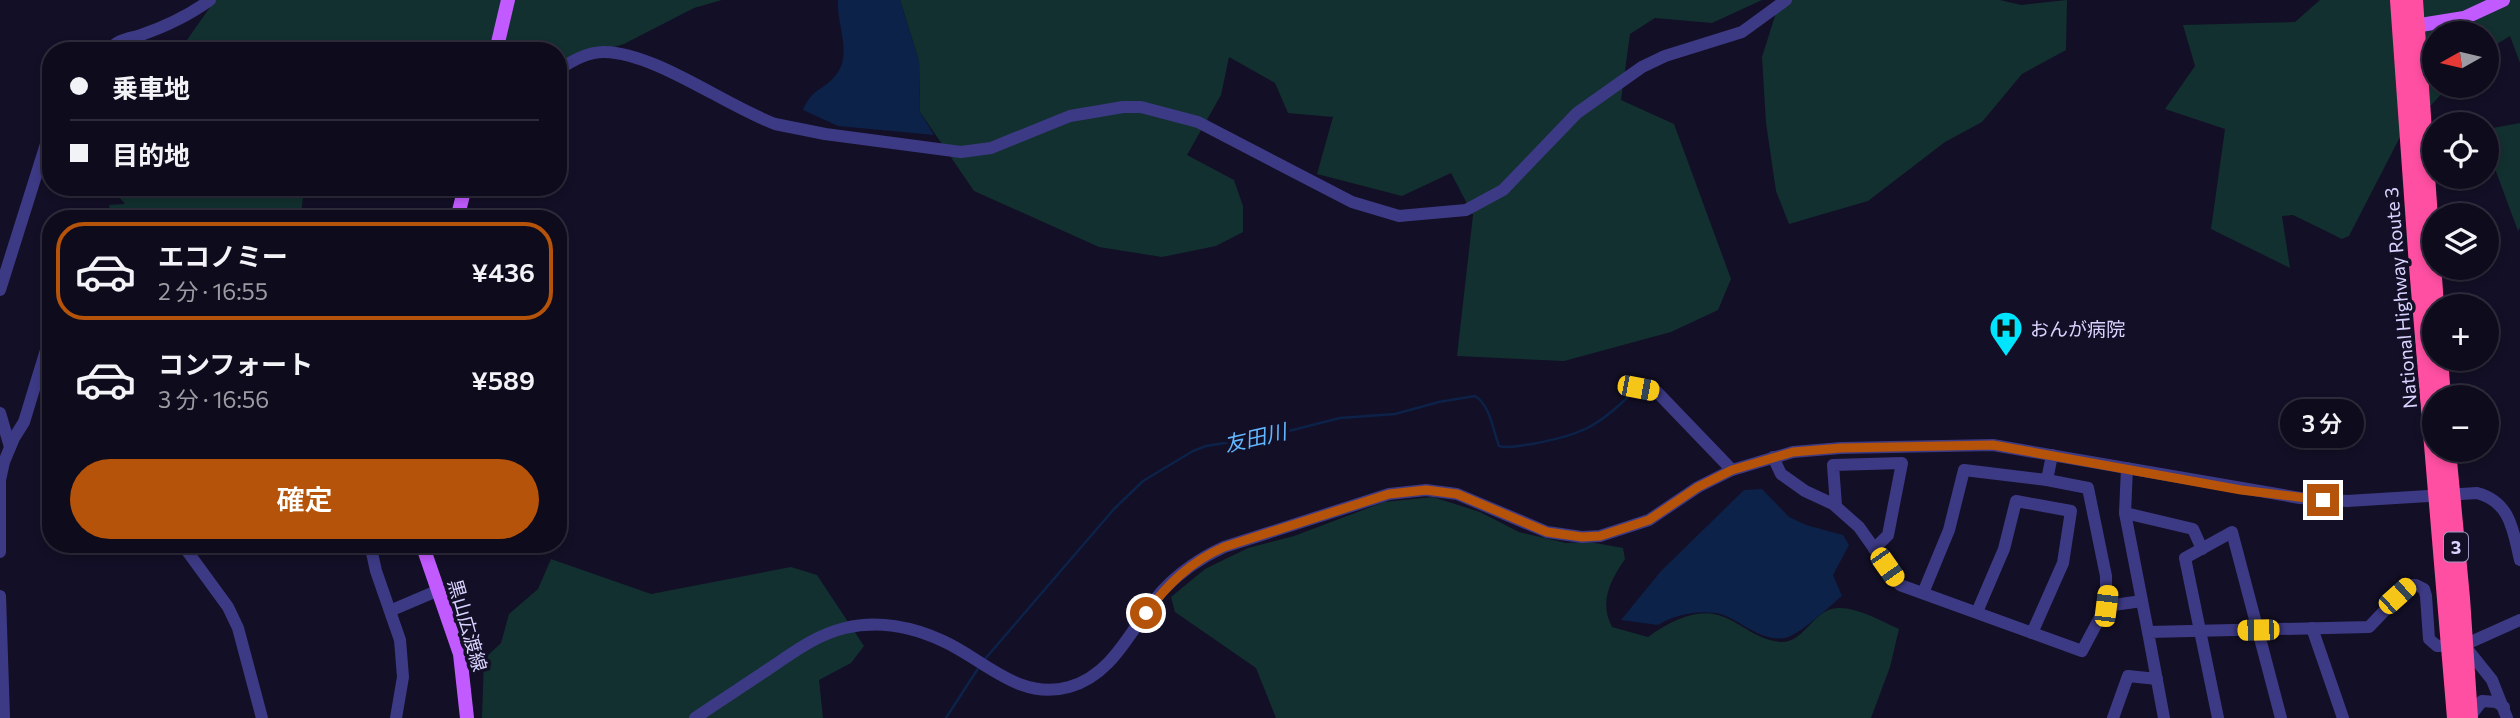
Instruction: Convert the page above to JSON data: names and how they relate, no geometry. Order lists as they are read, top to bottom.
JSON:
{
  "streets": {
    "highway": ["National Highway Route 3", "3"],
    "main road": ["黒山広渡線"]
  },
  "water": ["友田川"],
  "places": {
    "hospital": ["おんが病院"]
  },
  "north": "left",
  "page": {
    "map_buttons": ["+", "−"],
    "banner": ["乗車地", "目的地"],
    "list": [
      {
        "name": "エコノミー",
        "note": "2 分 · 16:55",
        "value": "¥436"
      },
      {
        "name": "コンフォート",
        "note": "3 分 · 16:56",
        "value": "¥589"
      }
    ],
    "bubble": "3 分",
    "buttons": "確定"
  }
}
